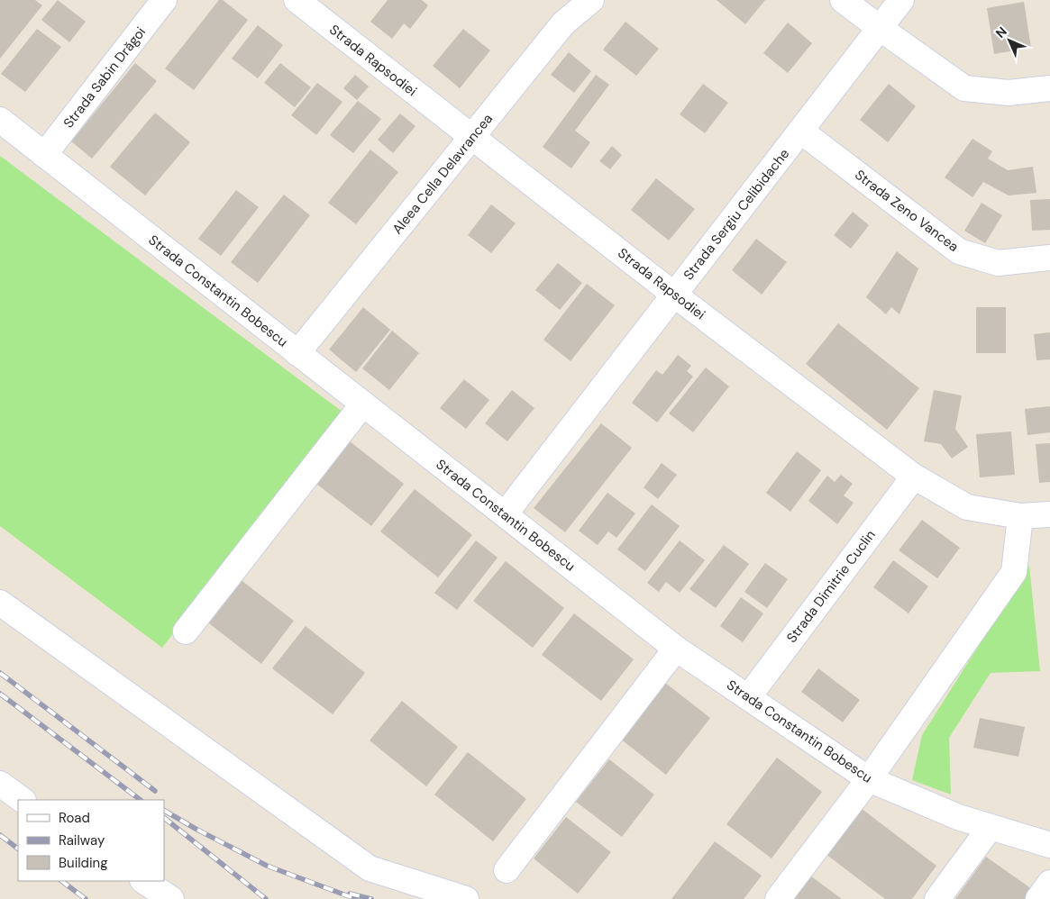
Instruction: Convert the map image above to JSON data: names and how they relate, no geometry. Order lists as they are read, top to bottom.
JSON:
{
  "streets": {
    "street": [
      "Strada Rapsodiei",
      "Strada Sabin Drăgoi",
      "Aleea Cella Delavrancea",
      "Strada Zeno Vancea",
      "Strada Sergiu Celibidache",
      "Strada Constantin Bobescu",
      "Strada Dimitrie Cuclin"
    ]
  },
  "crossings": [
    ["Strada Rapsodiei", "Aleea Cella Delavrancea"],
    ["Strada Rapsodiei", "Strada Sergiu Celibidache"],
    ["Strada Rapsodiei", "Strada Dimitrie Cuclin"],
    ["Strada Sabin Drăgoi", "Strada Constantin Bobescu"],
    ["Aleea Cella Delavrancea", "Strada Constantin Bobescu"],
    ["Strada Zeno Vancea", "Strada Sergiu Celibidache"],
    ["Strada Sergiu Celibidache", "Strada Constantin Bobescu"],
    ["Strada Constantin Bobescu", "Strada Dimitrie Cuclin"]
  ],
  "legend": ["Road", "Railway", "Building"],
  "north": "top left"
}
